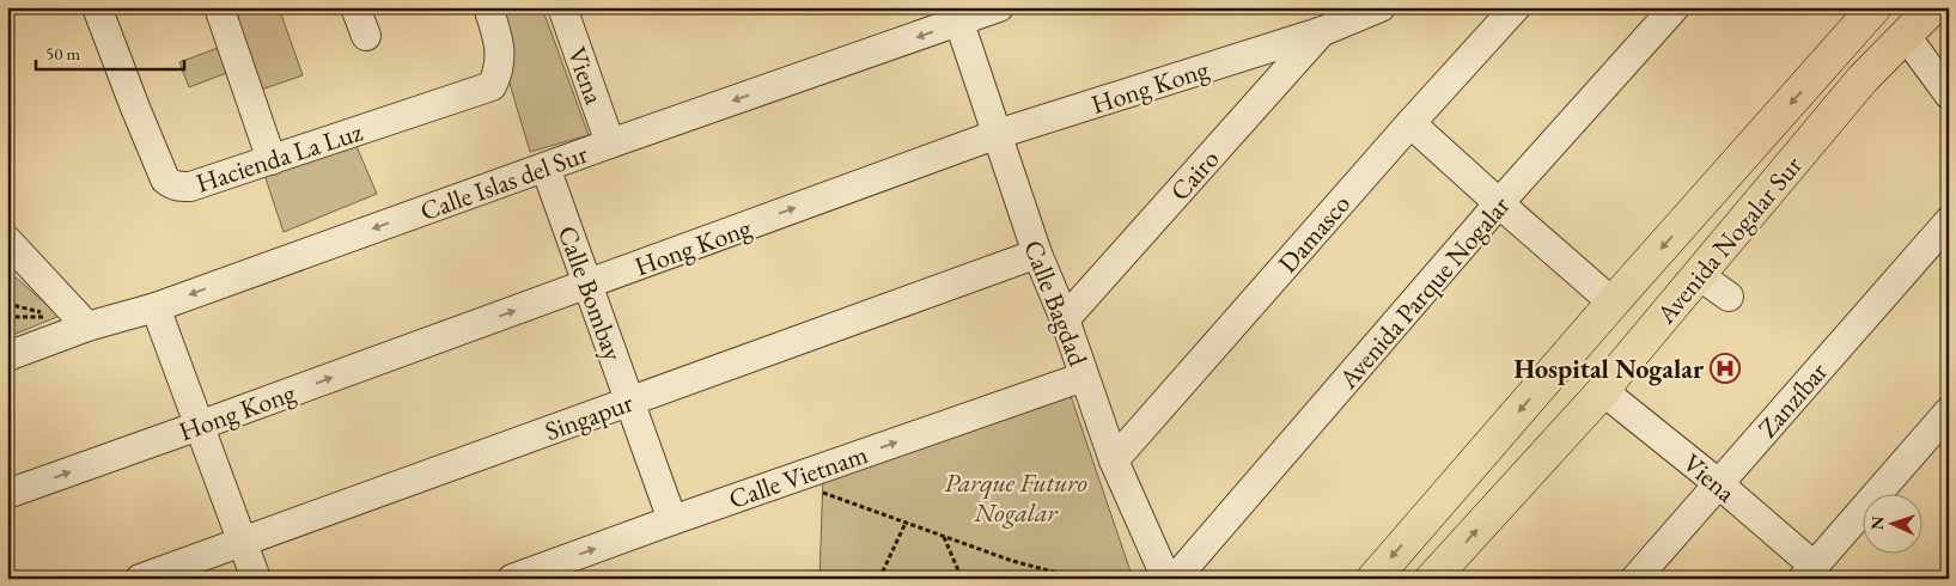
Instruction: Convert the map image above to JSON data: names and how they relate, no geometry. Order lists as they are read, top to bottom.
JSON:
{
  "streets": {
    "highway": ["Avenida Nogalar Sur"],
    "street": [
      "Viena",
      "Hong Kong",
      "Hacienda La Luz",
      "Cairo",
      "Calle Islas del Sur",
      "Damasco",
      "Avenida Parque Nogalar",
      "Calle Bombay",
      "Calle Bagdad",
      "Zanzíbar",
      "Singapur",
      "Calle Vietnam"
    ]
  },
  "crossings": [
    ["Viena", "Calle Islas del Sur"],
    ["Viena", "Avenida Nogalar Sur"],
    ["Viena", "Zanzíbar"],
    ["Hong Kong", "Cairo"],
    ["Hong Kong", "Calle Bombay"],
    ["Hong Kong", "Calle Bagdad"],
    ["Cairo", "Calle Bagdad"],
    ["Calle Islas del Sur", "Calle Bombay"],
    ["Calle Islas del Sur", "Calle Bagdad"],
    ["Damasco", "Calle Bagdad"],
    ["Calle Bombay", "Singapur"],
    ["Calle Bombay", "Calle Vietnam"],
    ["Calle Bagdad", "Singapur"],
    ["Calle Bagdad", "Calle Vietnam"]
  ],
  "one_way": ["Hong Kong", "Calle Islas del Sur", "Calle Vietnam"],
  "parks": ["Parque Futuro Nogalar"],
  "places": {
    "hospital": ["Hospital Nogalar"]
  },
  "scale_bar": "50 m",
  "north": "left"
}
